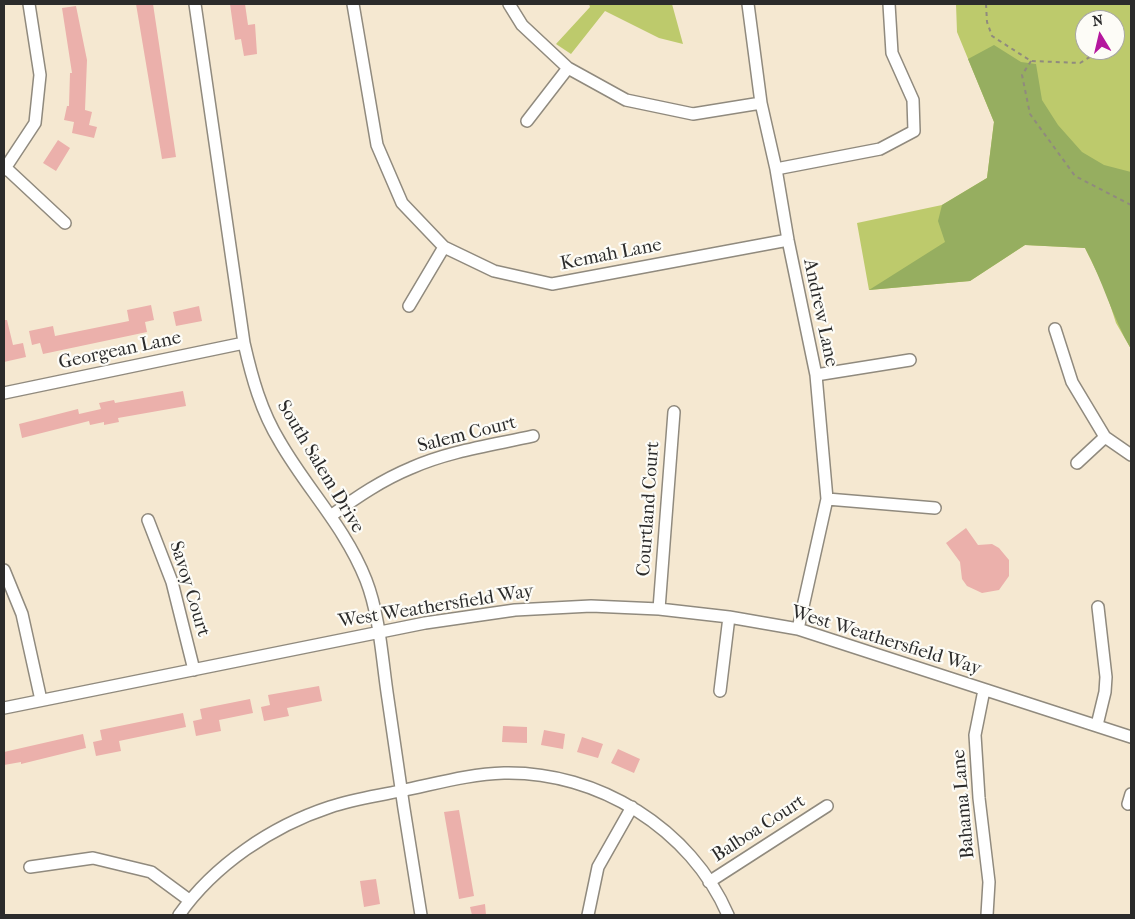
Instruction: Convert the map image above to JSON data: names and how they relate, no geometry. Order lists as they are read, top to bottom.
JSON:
{
  "streets": {
    "street": [
      "Kemah Lane",
      "Andrew Lane",
      "Georgean Lane",
      "Salem Court",
      "South Salem Drive",
      "Courtland Court",
      "Savoy Court",
      "West Weathersfield Way",
      "Bahama Lane",
      "Balboa Court"
    ]
  },
  "crossings": [
    ["Kemah Lane", "Andrew Lane"],
    ["Andrew Lane", "West Weathersfield Way"],
    ["Georgean Lane", "South Salem Drive"],
    ["Salem Court", "South Salem Drive"],
    ["South Salem Drive", "West Weathersfield Way"],
    ["Courtland Court", "West Weathersfield Way"],
    ["Savoy Court", "West Weathersfield Way"],
    ["West Weathersfield Way", "Bahama Lane"]
  ],
  "north": "top"
}
